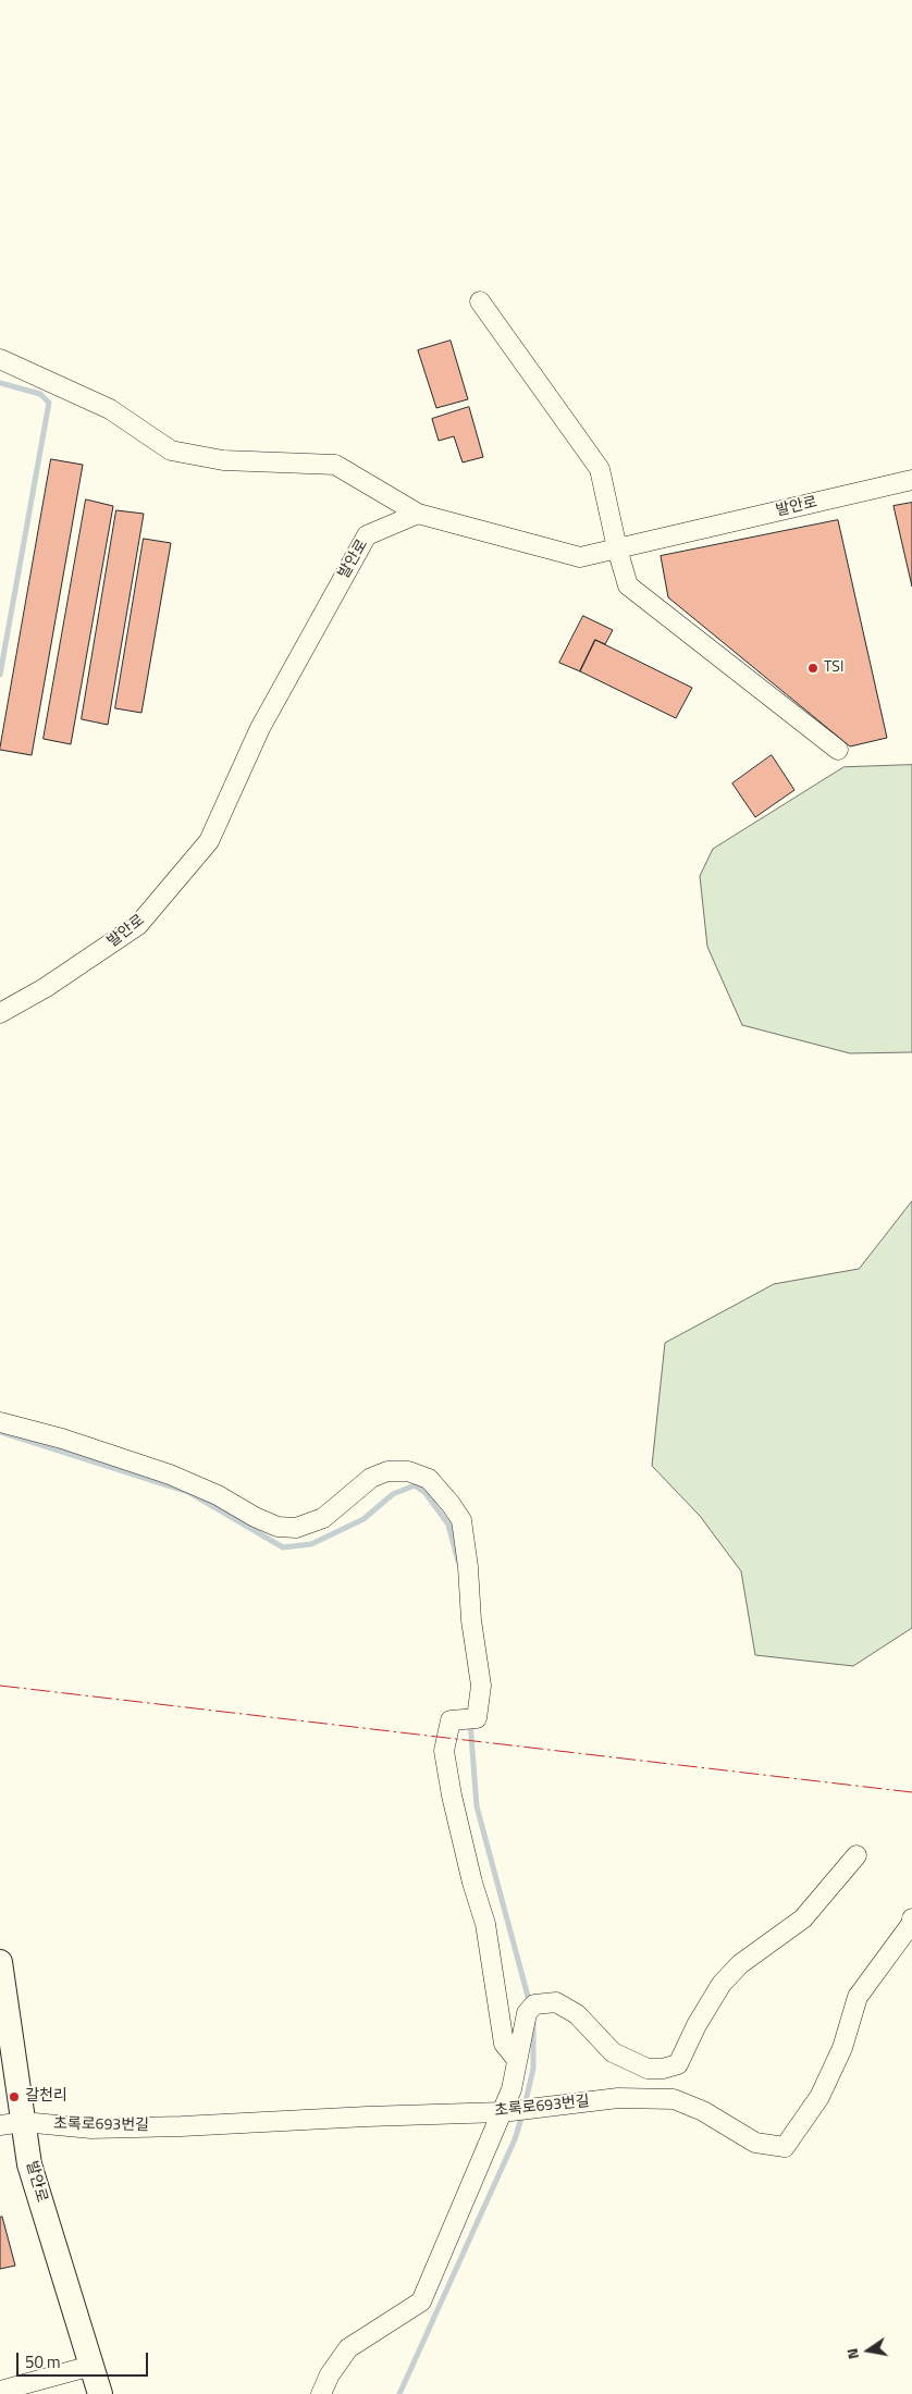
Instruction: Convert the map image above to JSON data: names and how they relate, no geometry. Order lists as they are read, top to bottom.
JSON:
{
  "streets": {
    "main road": ["발안로"],
    "street": ["초록로693번길"]
  },
  "crossings": [
    ["발안로", "초록로693번길"]
  ],
  "places": ["TSI", "갈천리"],
  "scale_bar": "50 m",
  "north": "left"
}
